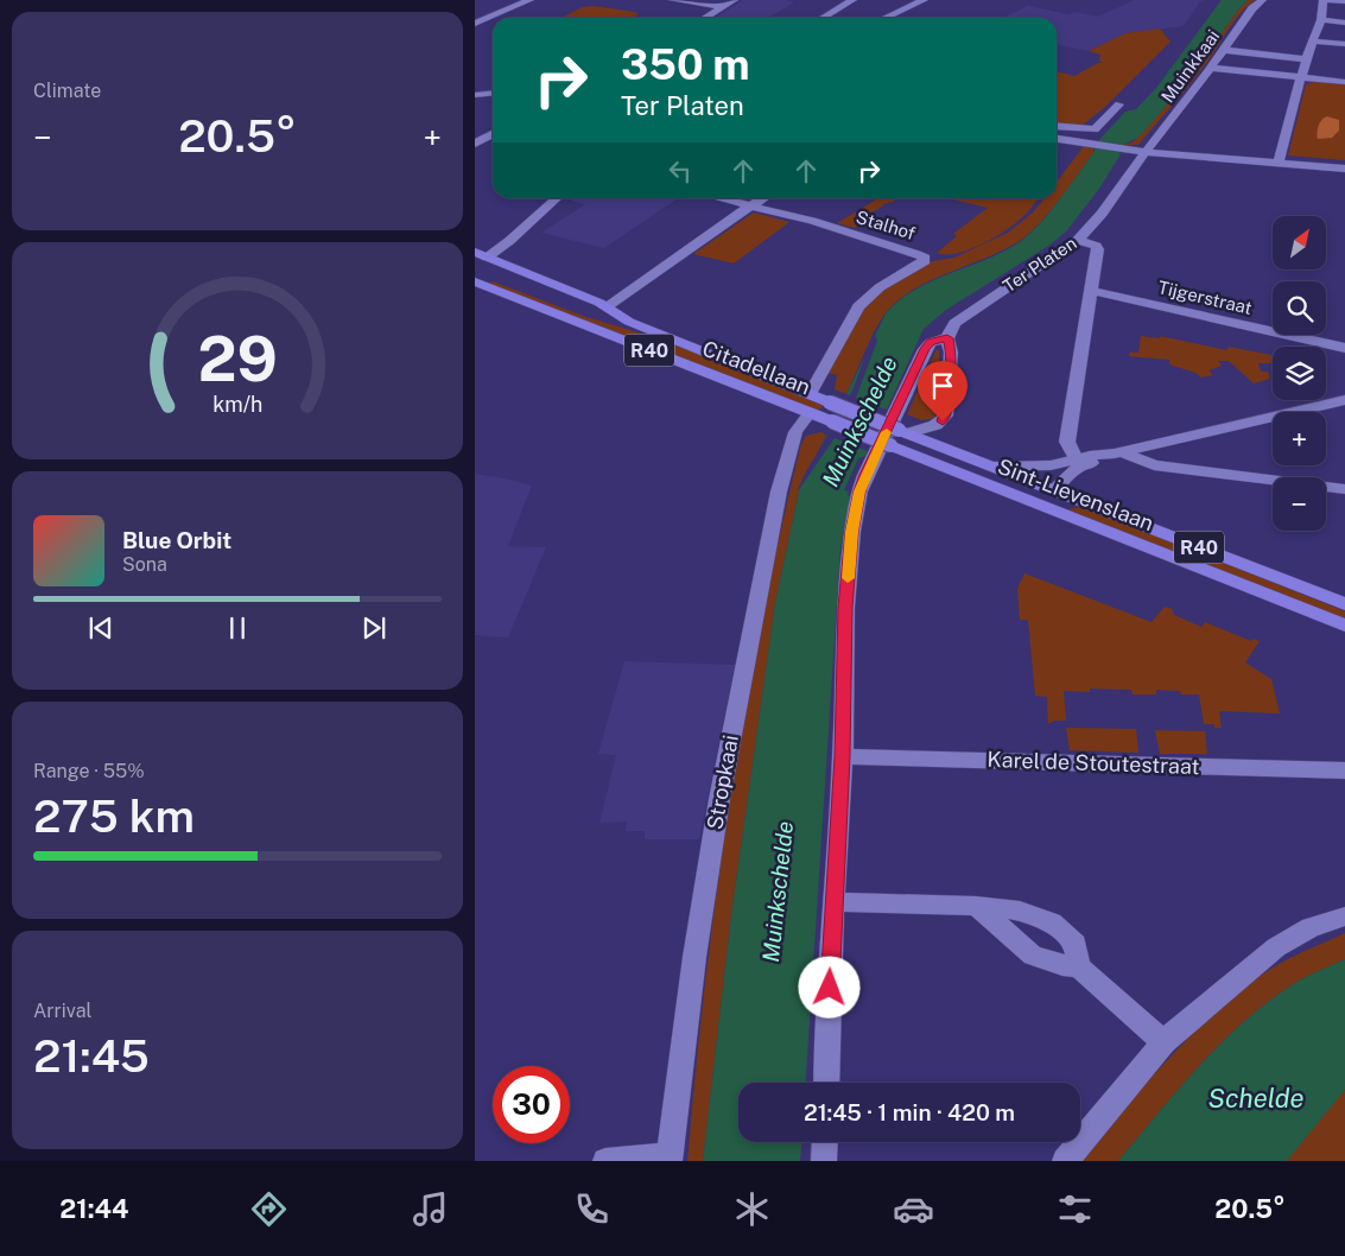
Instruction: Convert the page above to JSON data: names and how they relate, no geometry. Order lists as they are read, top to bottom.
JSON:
{
  "streets": {
    "main road": ["R40", "Citadellaan", "Sint-Lievenslaan"],
    "street": [
      "Muinkkaai",
      "Stalhof",
      "Ter Platen",
      "Tijgerstraat",
      "Karel de Stoutestraat",
      "Stropkaai"
    ]
  },
  "crossings": [
    ["Muinkkaai", "Ter Platen"],
    ["Stalhof", "Citadellaan"],
    ["Ter Platen", "Karel de Stoutestraat"],
    ["Citadellaan", "Sint-Lievenslaan"],
    ["Citadellaan", "Stropkaai"]
  ],
  "water": ["Muinkschelde", "Schelde"],
  "north": "top right",
  "page": {
    "tile": [
      "Climate",
      ["Range · 55%", "275 km"],
      ["Arrival", "21:45"]
    ],
    "turn": ["350 m", "Ter Platen"],
    "heat": ["−", "20.5°", "+"],
    "map_buttons": ["+", "−"],
    "song": ["Blue Orbit", "Sona"],
    "limit": "30",
    "trip": "21:45 · 1 min · 420 m",
    "tabs": ["21:44", "20.5°"],
    "gauge": ["29", "km/h"]
  }
}
